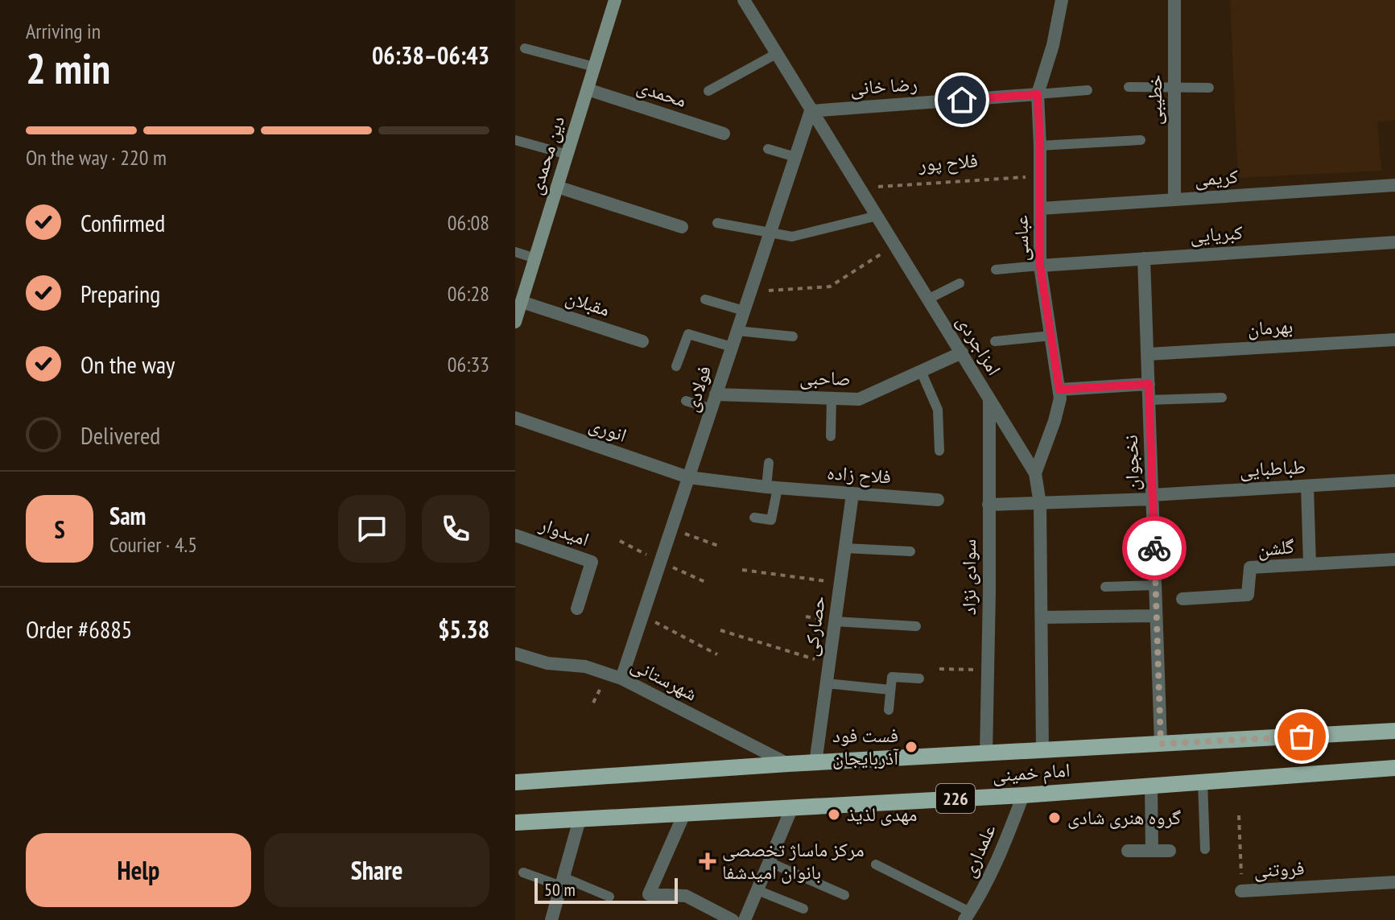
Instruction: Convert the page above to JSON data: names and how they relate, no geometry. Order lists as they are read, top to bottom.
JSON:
{
  "streets": {
    "main road": ["امام خمینی", "226"],
    "street": [
      "رضا خانی",
      "محمدی",
      "خطیبی",
      "دین محمدی",
      "کریمی",
      "کبریایی",
      "عباسی",
      "مقبلان",
      "بهرمان",
      "امزاجردی",
      "صاحبی",
      "فولادی",
      "انوری",
      "نخجوان",
      "طباطبایی",
      "فلاح زاده",
      "امیدوار",
      "گلشن",
      "سوادی نژاد",
      "حصارکی",
      "شهرستانی",
      "علمداری",
      "فروتنی"
    ],
    "path": ["فلاح پور"]
  },
  "crossings": [
    ["رضا خانی", "عباسی"],
    ["رضا خانی", "امزاجردی"],
    ["رضا خانی", "فولادی"],
    ["محمدی", "دین محمدی"],
    ["خطیبی", "کریمی"],
    ["دین محمدی", "مقبلان"],
    ["فلاح پور", "عباسی"],
    ["فلاح پور", "امزاجردی"],
    ["کریمی", "عباسی"],
    ["کبریایی", "عباسی"],
    ["کبریایی", "نخجوان"],
    ["عباسی", "امزاجردی"],
    ["بهرمان", "نخجوان"],
    ["امزاجردی", "صاحبی"],
    ["امزاجردی", "فولادی"],
    ["امزاجردی", "طباطبایی"],
    ["امزاجردی", "سوادی نژاد"],
    ["امزاجردی", "امام خمینی"],
    ["صاحبی", "فولادی"],
    ["فولادی", "انوری"],
    ["فولادی", "فلاح زاده"],
    ["فولادی", "شهرستانی"],
    ["انوری", "فلاح زاده"],
    ["نخجوان", "طباطبایی"],
    ["نخجوان", "امام خمینی"],
    ["طباطبایی", "سوادی نژاد"],
    ["فلاح زاده", "حصارکی"],
    ["سوادی نژاد", "امام خمینی"],
    ["حصارکی", "امام خمینی"],
    ["شهرستانی", "امام خمینی"],
    ["امام خمینی", "علمداری"]
  ],
  "places": {
    "other": ["فست فود آذربایجان", "مهدی لذیذ", "گروه هنری شادی"],
    "health": ["مرکز ماساژ تخصصی بانوان امیدشفا"]
  },
  "scale_bar": "50 m",
  "page": {
    "heading": ["2 min", "Arriving in", "06:38–06:43"],
    "panel": [
      "Sam",
      "Courier · 4.5",
      "Order #6885",
      "$5.38"
    ],
    "bar": "On the way · 220 m",
    "list": [
      ["Confirmed", "06:08"],
      ["Preparing", "06:28"],
      ["On the way", "06:33"],
      "Delivered"
    ],
    "round": "S",
    "buttons": ["Help", "Share"],
    "scale": "50 m"
  }
}
